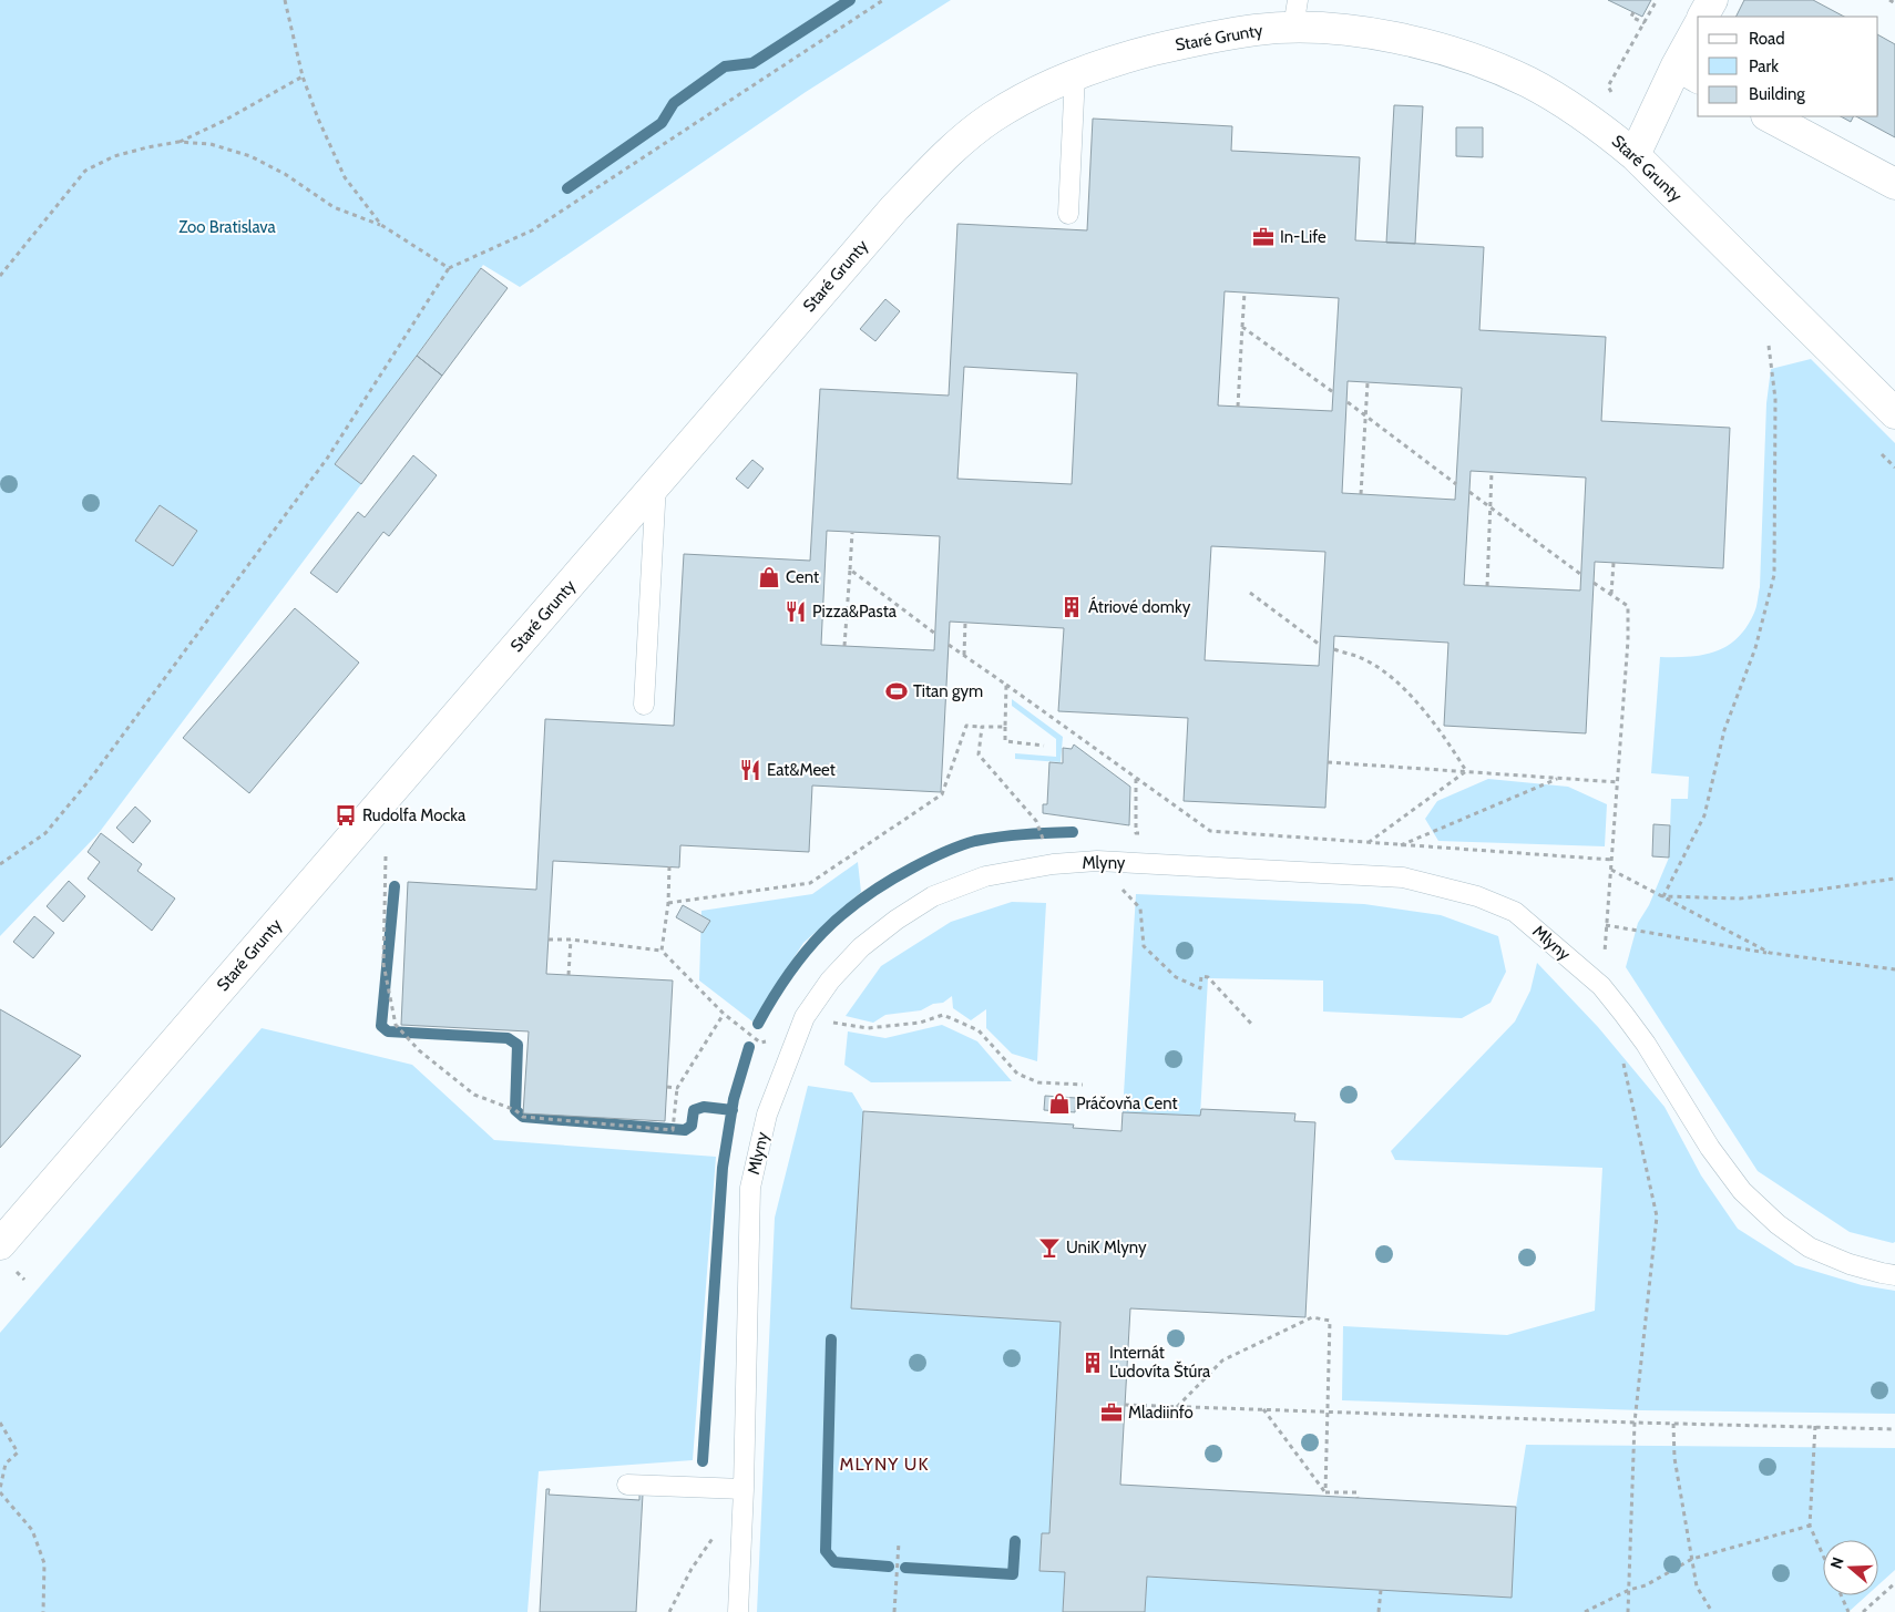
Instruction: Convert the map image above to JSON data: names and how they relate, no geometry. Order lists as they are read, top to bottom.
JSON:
{
  "streets": {
    "street": ["Staré Grunty"],
    "lane": ["Mlyny"]
  },
  "districts": ["MLYNY UK"],
  "parks": ["Zoo Bratislava"],
  "places": {
    "office": ["In-Life", "Mladiinfo"],
    "shop": ["Cent", "Práčovňa Cent"],
    "building": ["Átriové domky", "Internát Ľudovíta Štúra"],
    "restaurant": ["Pizza&Pasta", "Eat&Meet"],
    "sports": ["Titan gym"],
    "bus stop": ["Rudolfa Mocka"],
    "bar": ["UniK Mlyny"]
  },
  "legend": ["Road", "Park", "Building"],
  "north": "left"
}
